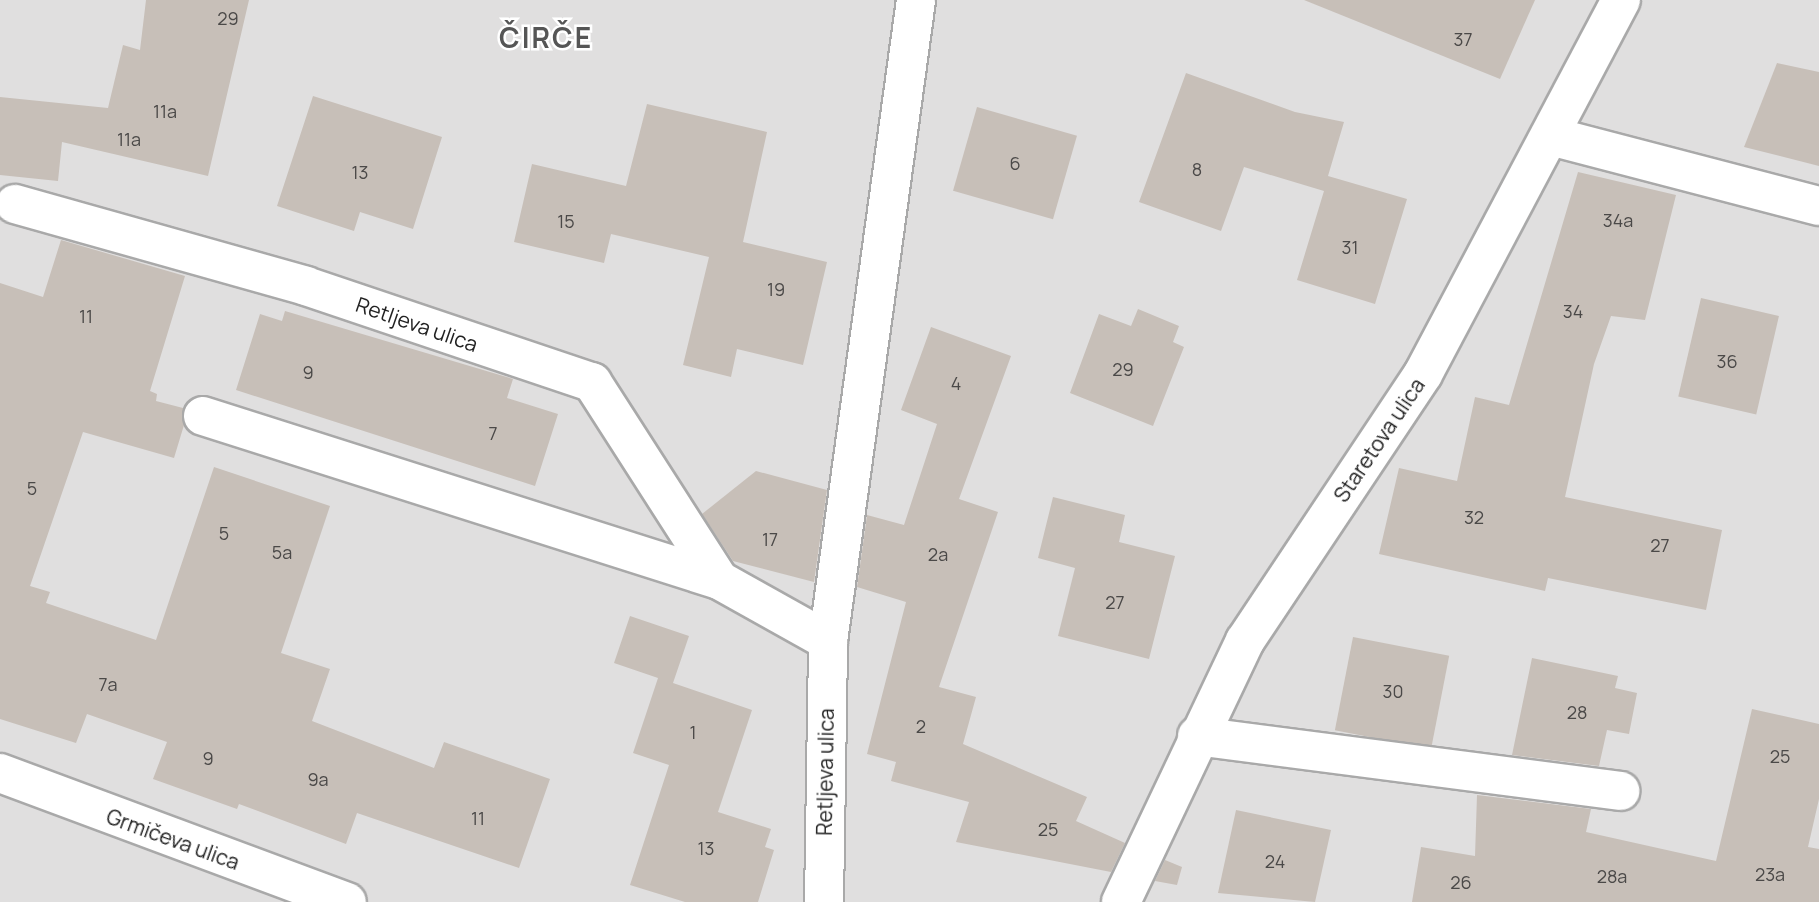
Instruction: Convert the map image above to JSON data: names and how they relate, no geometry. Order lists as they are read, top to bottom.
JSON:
{
  "streets": {
    "street": ["Retljeva ulica", "Staretova ulica", "Grmičeva ulica"]
  },
  "districts": ["ČIRČE"],
  "house_numbers": [
    "29",
    "37",
    "11a",
    "11a",
    "6",
    "8",
    "13",
    "34a",
    "15",
    "31",
    "19",
    "34",
    "11",
    "36",
    "29",
    "9",
    "4",
    "7",
    "5",
    "32",
    "5",
    "17",
    "27",
    "5a",
    "2a",
    "27",
    "7a",
    "30",
    "28",
    "2",
    "1",
    "25",
    "9",
    "9a",
    "11",
    "25",
    "13",
    "24",
    "23a",
    "28a",
    "26"
  ]
}
